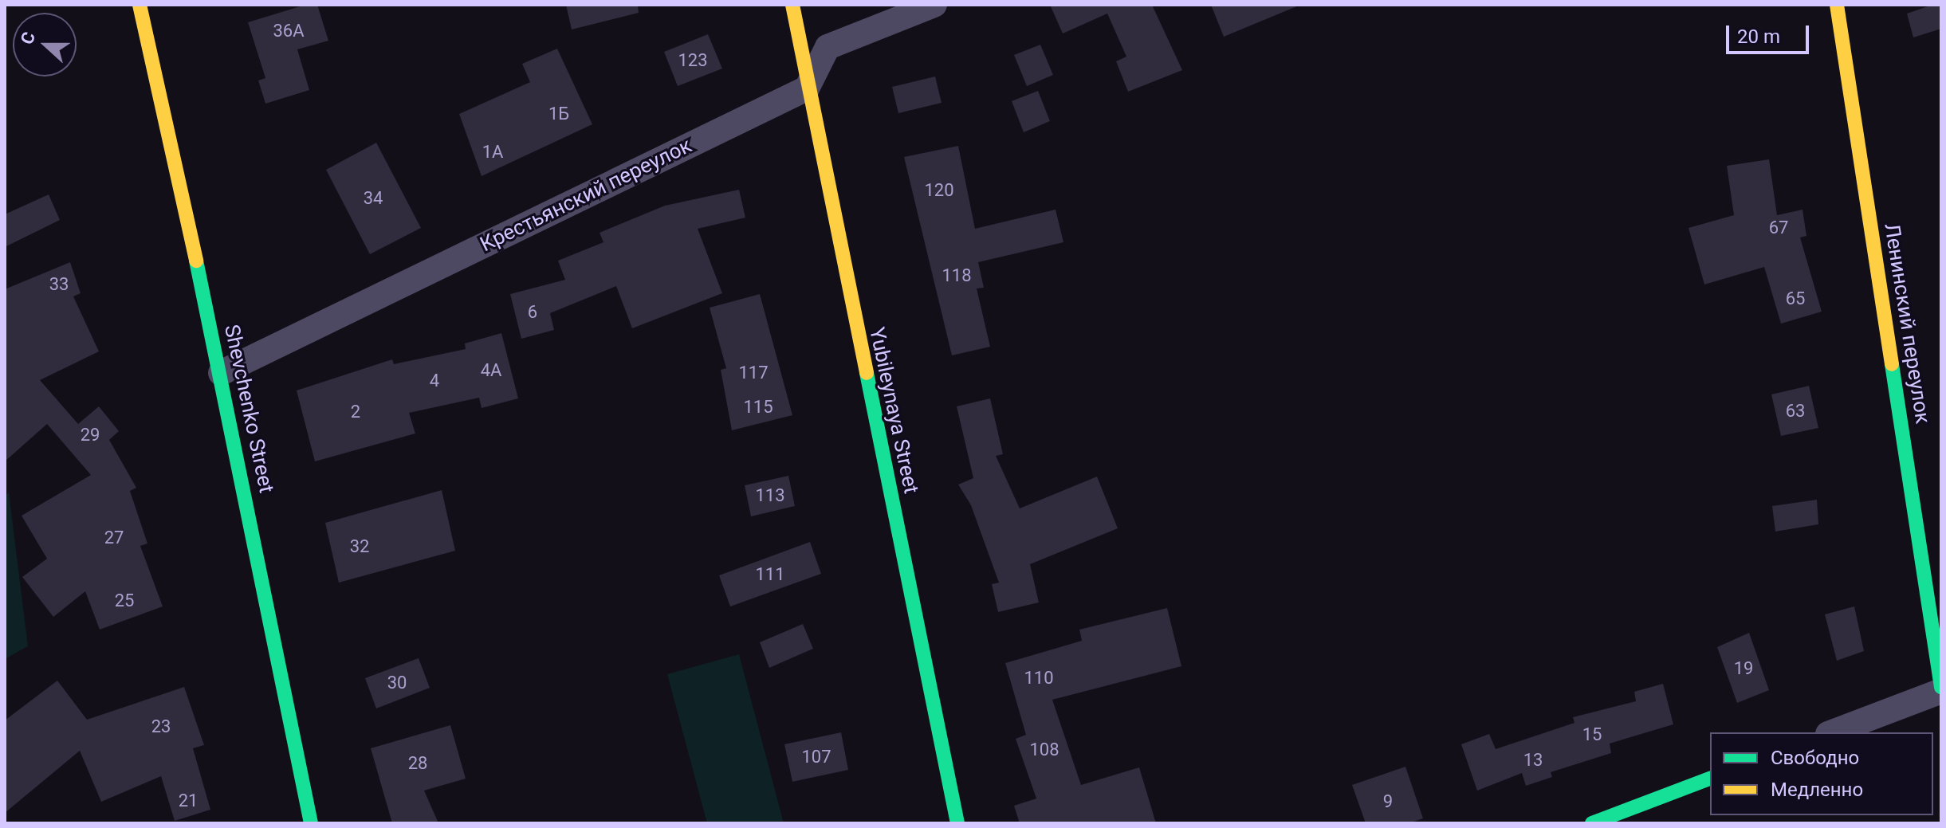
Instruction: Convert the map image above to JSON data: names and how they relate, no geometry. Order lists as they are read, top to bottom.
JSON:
{
  "streets": {
    "street": [
      "Крестьянский переулок",
      "Ленинский переулок",
      "Shevchenko Street",
      "Yubileynaya Street"
    ]
  },
  "crossings": [
    ["Крестьянский переулок", "Shevchenko Street"],
    ["Крестьянский переулок", "Yubileynaya Street"]
  ],
  "house_numbers": [
    "36А",
    "123",
    "1Б",
    "1А",
    "120",
    "34",
    "67",
    "118",
    "33",
    "65",
    "6",
    "4А",
    "117",
    "4",
    "115",
    "63",
    "2",
    "29",
    "113",
    "27",
    "32",
    "111",
    "25",
    "19",
    "110",
    "30",
    "23",
    "15",
    "108",
    "107",
    "13",
    "28",
    "21",
    "9"
  ],
  "legend": ["Свободно", "Медленно"],
  "scale_bar": "20 m",
  "north": "left"
}
